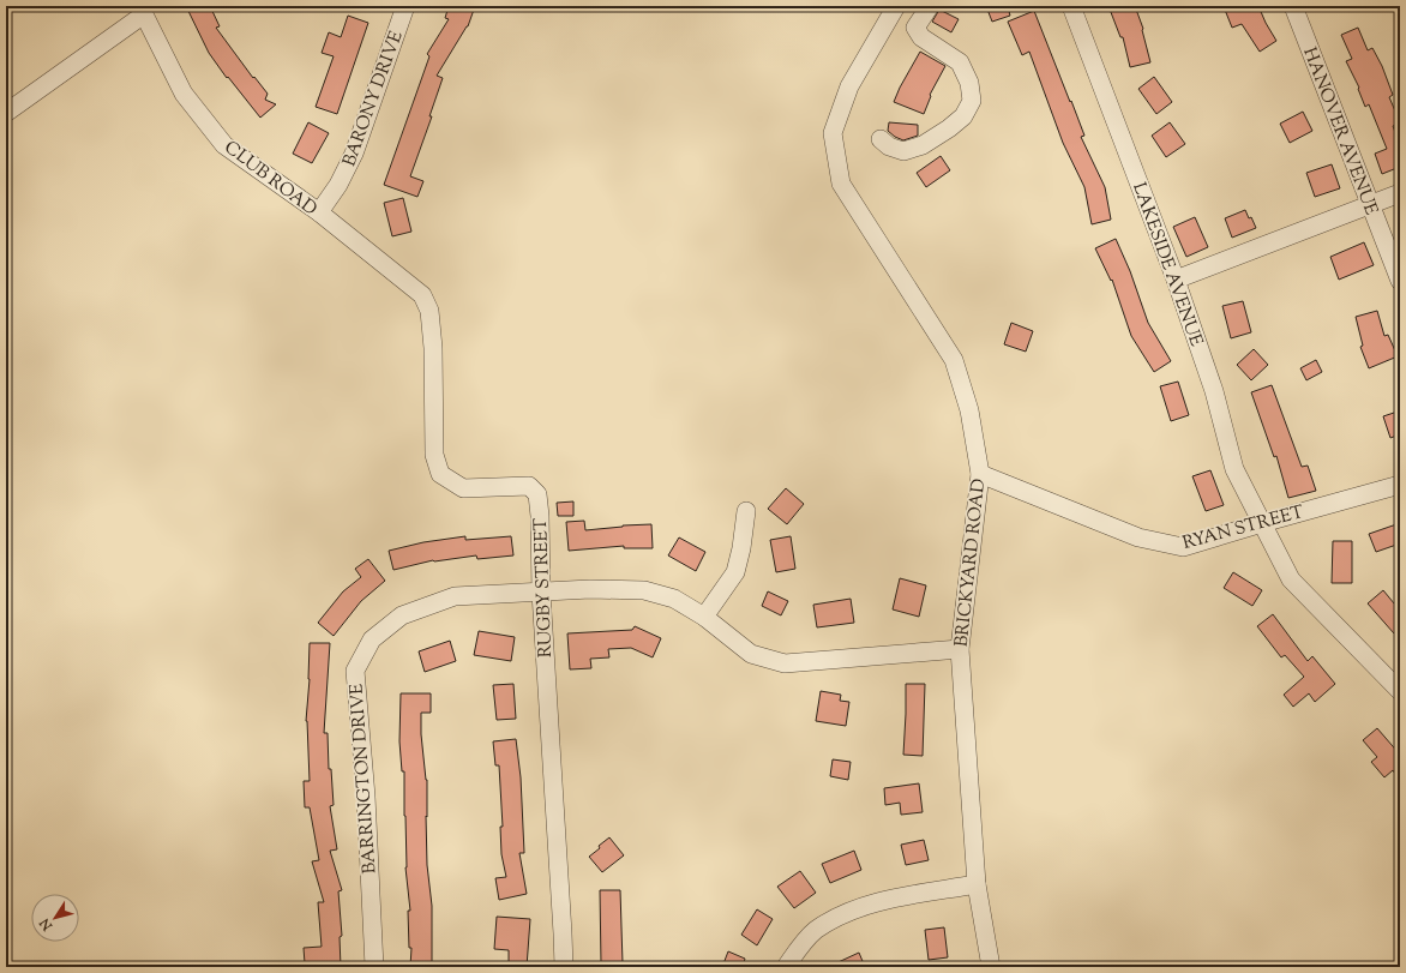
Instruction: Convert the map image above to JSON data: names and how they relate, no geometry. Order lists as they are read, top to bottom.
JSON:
{
  "streets": {
    "street": [
      "BARONY DRIVE",
      "HANOVER AVENUE",
      "CLUB ROAD",
      "LAKESIDE AVENUE",
      "RYAN STREET",
      "BRICKYARD ROAD",
      "RUGBY STREET",
      "BARRINGTON DRIVE"
    ]
  },
  "crossings": [
    ["BARONY DRIVE", "CLUB ROAD"],
    ["CLUB ROAD", "RUGBY STREET"],
    ["LAKESIDE AVENUE", "RYAN STREET"],
    ["RYAN STREET", "BRICKYARD ROAD"],
    ["BRICKYARD ROAD", "BARRINGTON DRIVE"],
    ["RUGBY STREET", "BARRINGTON DRIVE"]
  ],
  "north": "bottom left"
}
